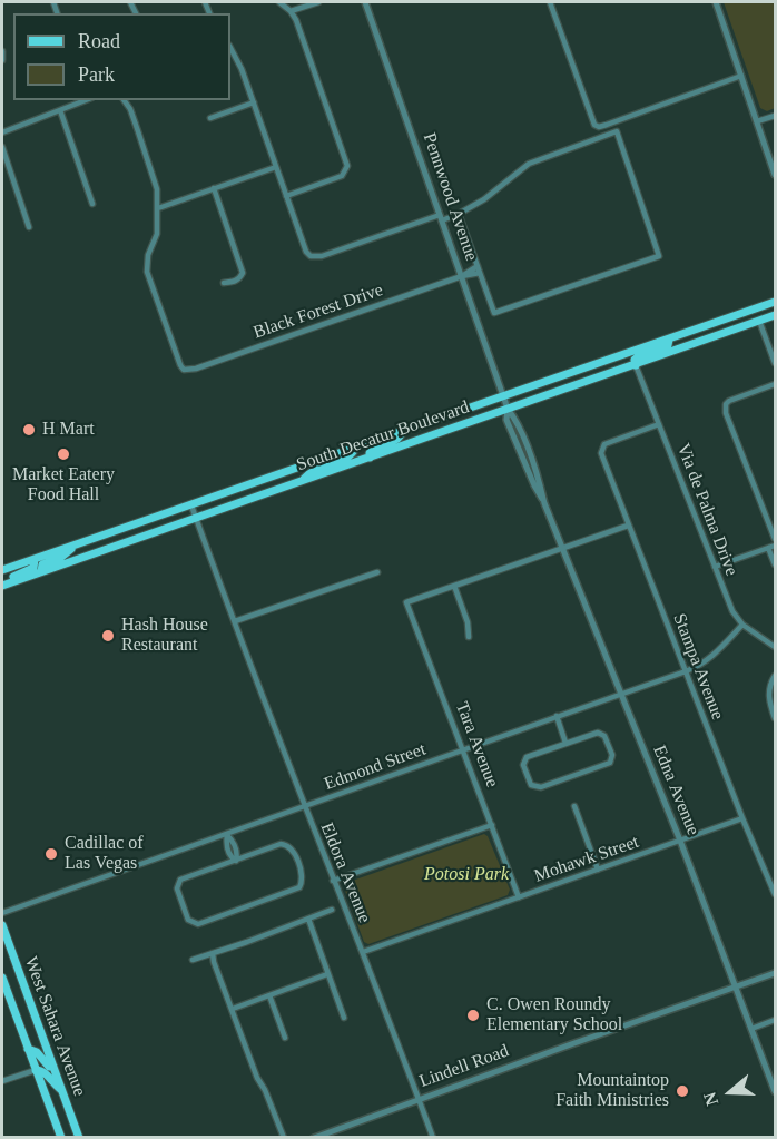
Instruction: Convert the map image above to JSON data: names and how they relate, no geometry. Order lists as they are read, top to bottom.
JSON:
{
  "streets": {
    "main road": ["South Decatur Boulevard", "West Sahara Avenue"],
    "street": [
      "Pennwood Avenue",
      "Black Forest Drive",
      "Via de Palma Drive",
      "Stampa Avenue",
      "Tara Avenue",
      "Edmond Street",
      "Edna Avenue",
      "Mohawk Street",
      "Eldora Avenue",
      "Lindell Road"
    ]
  },
  "crossings": [
    ["Pennwood Avenue", "Black Forest Drive"],
    ["Pennwood Avenue", "South Decatur Boulevard"],
    ["Pennwood Avenue", "Edna Avenue"],
    ["South Decatur Boulevard", "Via de Palma Drive"],
    ["South Decatur Boulevard", "Edna Avenue"],
    ["South Decatur Boulevard", "Eldora Avenue"],
    ["Via de Palma Drive", "Stampa Avenue"],
    ["Via de Palma Drive", "Edmond Street"],
    ["Stampa Avenue", "Edmond Street"],
    ["Stampa Avenue", "Mohawk Street"],
    ["Tara Avenue", "Edmond Street"],
    ["Tara Avenue", "Mohawk Street"],
    ["Edmond Street", "Edna Avenue"],
    ["Edmond Street", "Eldora Avenue"],
    ["Edna Avenue", "Mohawk Street"],
    ["Edna Avenue", "Lindell Road"],
    ["Mohawk Street", "Eldora Avenue"],
    ["Eldora Avenue", "Lindell Road"]
  ],
  "parks": ["Potosi Park"],
  "places": [
    "H Mart",
    "Market Eatery Food Hall",
    "Hash House Restaurant",
    "Cadillac of Las Vegas",
    "C. Owen Roundy Elementary School",
    "Mountaintop Faith Ministries"
  ],
  "legend": ["Road", "Park"],
  "north": "left"
}
